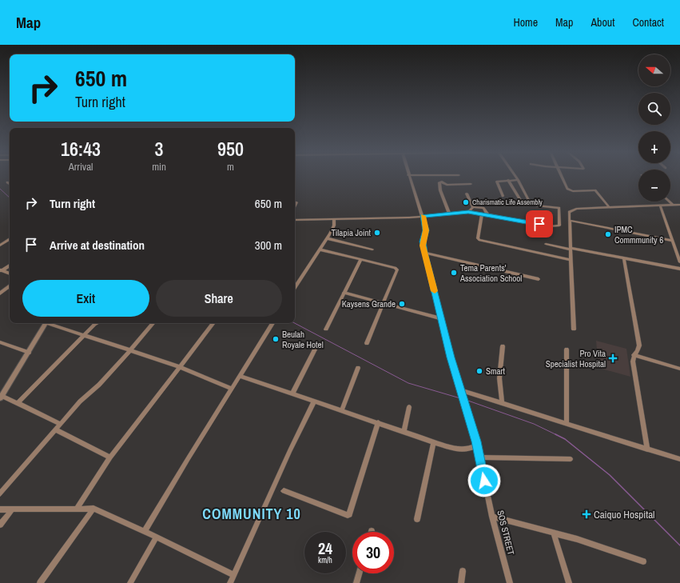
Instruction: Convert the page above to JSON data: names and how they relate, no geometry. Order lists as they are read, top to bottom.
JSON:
{
  "streets": {
    "street": ["SOS STREET"]
  },
  "districts": ["COMMUNITY 10"],
  "places": {
    "other": [
      "Charismatic Life Assembly",
      "Tilapia Joint",
      "IPMC Commmunity 6",
      "Tema Parents' Association School",
      "Kaysens Grande",
      "Beulah Royale Hotel",
      "Smart"
    ],
    "health": ["Pro Vita Specialist Hospital", "Caiquo Hospital"]
  },
  "north": "left",
  "page": {
    "header": "Map",
    "nav": [
      "Home",
      "Map",
      "About",
      "Contact"
    ],
    "map_buttons": ["+", "−"],
    "turn": ["650 m", "Turn right"],
    "eta": [
      "16:43",
      "Arrival",
      "3",
      "min",
      "950",
      "m"
    ],
    "list": [
      {
        "name": "Turn right",
        "value": "650 m"
      },
      {
        "name": "Arrive at destination",
        "value": "300 m"
      }
    ],
    "buttons": ["Exit", "Share"],
    "speed": "24 km/h",
    "limit": "30"
  }
}
